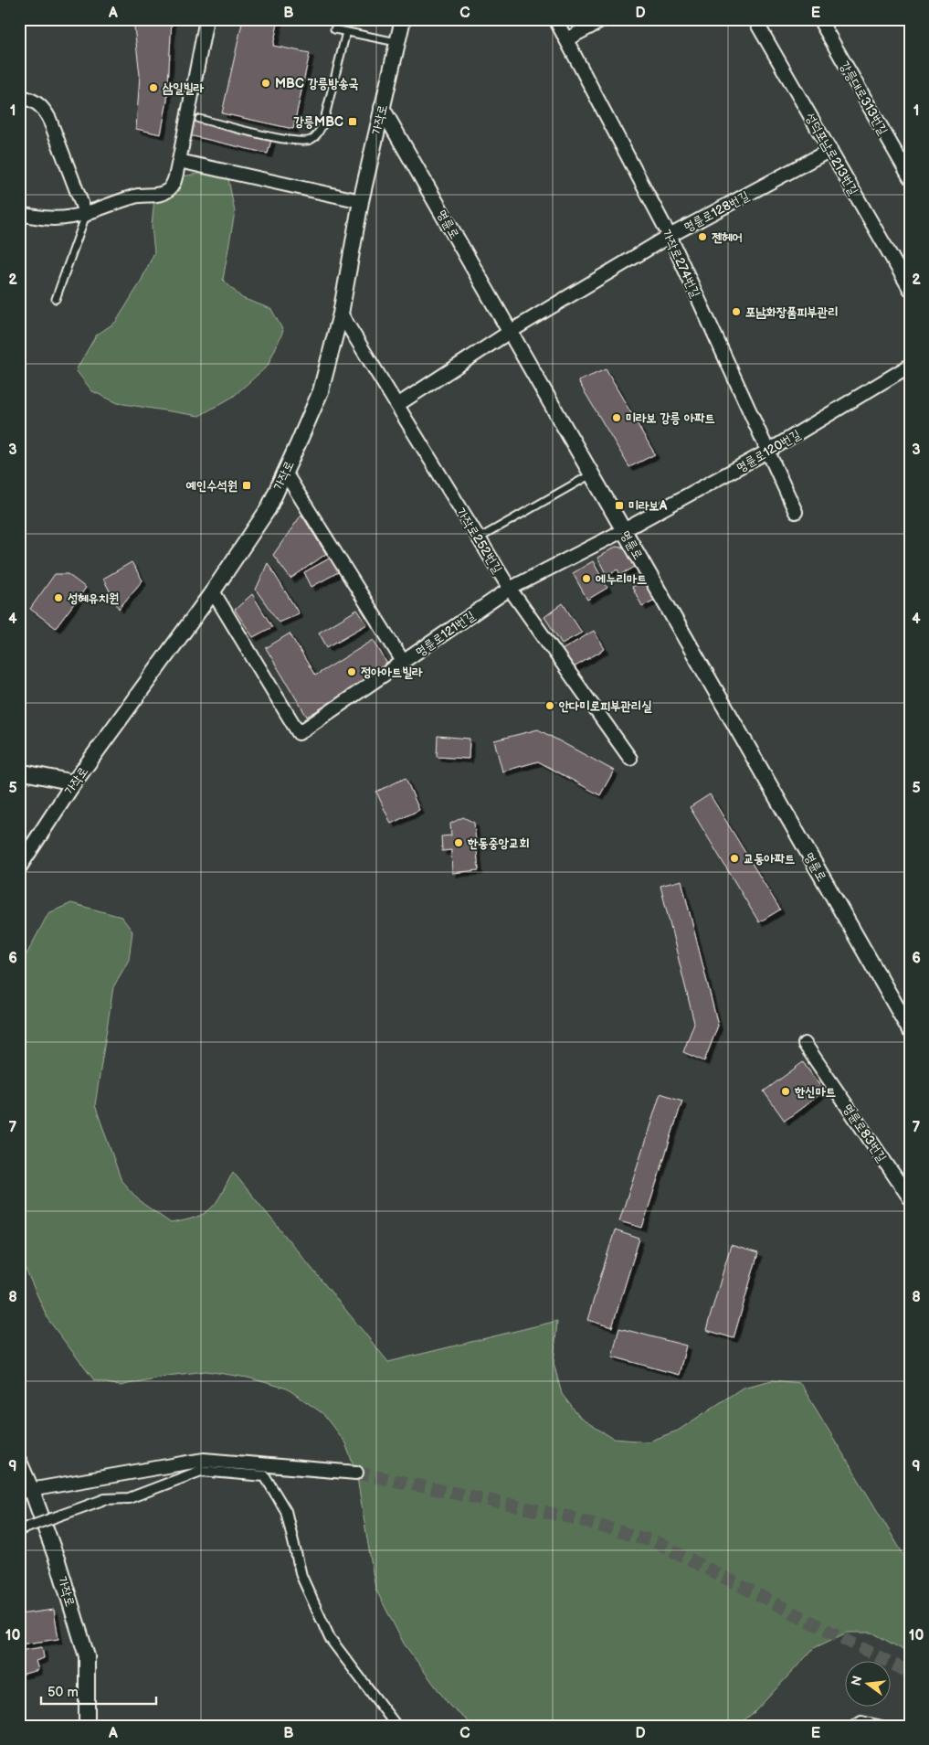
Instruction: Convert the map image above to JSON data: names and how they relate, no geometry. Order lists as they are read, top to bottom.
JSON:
{
  "streets": {
    "street": [
      "강릉대로313번길",
      "가작로",
      "성덕포남로213번길",
      "명륜로128번길",
      "명륜로",
      "가작로274번길",
      "명륜로120번길",
      "가작로252번길",
      "명륜로121번길",
      "명륜로83번길"
    ]
  },
  "crossings": [
    ["가작로", "명륜로"],
    ["가작로", "가작로252번길"],
    ["가작로", "명륜로121번길"],
    ["성덕포남로213번길", "명륜로128번길"],
    ["명륜로128번길", "명륜로"],
    ["명륜로128번길", "가작로274번길"],
    ["명륜로128번길", "가작로252번길"],
    ["명륜로", "명륜로120번길"],
    ["명륜로", "명륜로121번길"],
    ["가작로274번길", "명륜로120번길"],
    ["명륜로120번길", "명륜로121번길"],
    ["가작로252번길", "명륜로121번길"]
  ],
  "places": {
    "other": [
      "MBC 강릉방송국",
      "삼일빌라",
      "젠헤어",
      "포남화장품피부관리",
      "미라보 강릉 아파트",
      "에누리마트",
      "성혜유치원",
      "정아아트빌라",
      "안다미로피부관리실",
      "한동중앙교회",
      "교동아파트",
      "한신마트"
    ],
    "transit": ["강릉MBC", "예인수석원", "미라보A"]
  },
  "scale_bar": "50 m",
  "north": "left",
  "grid": {
    "columns": [
      "A",
      "B",
      "C",
      "D",
      "E"
    ],
    "rows": [
      "1",
      "2",
      "3",
      "4",
      "5",
      "6",
      "7",
      "8",
      "9",
      "10"
    ]
  }
}
